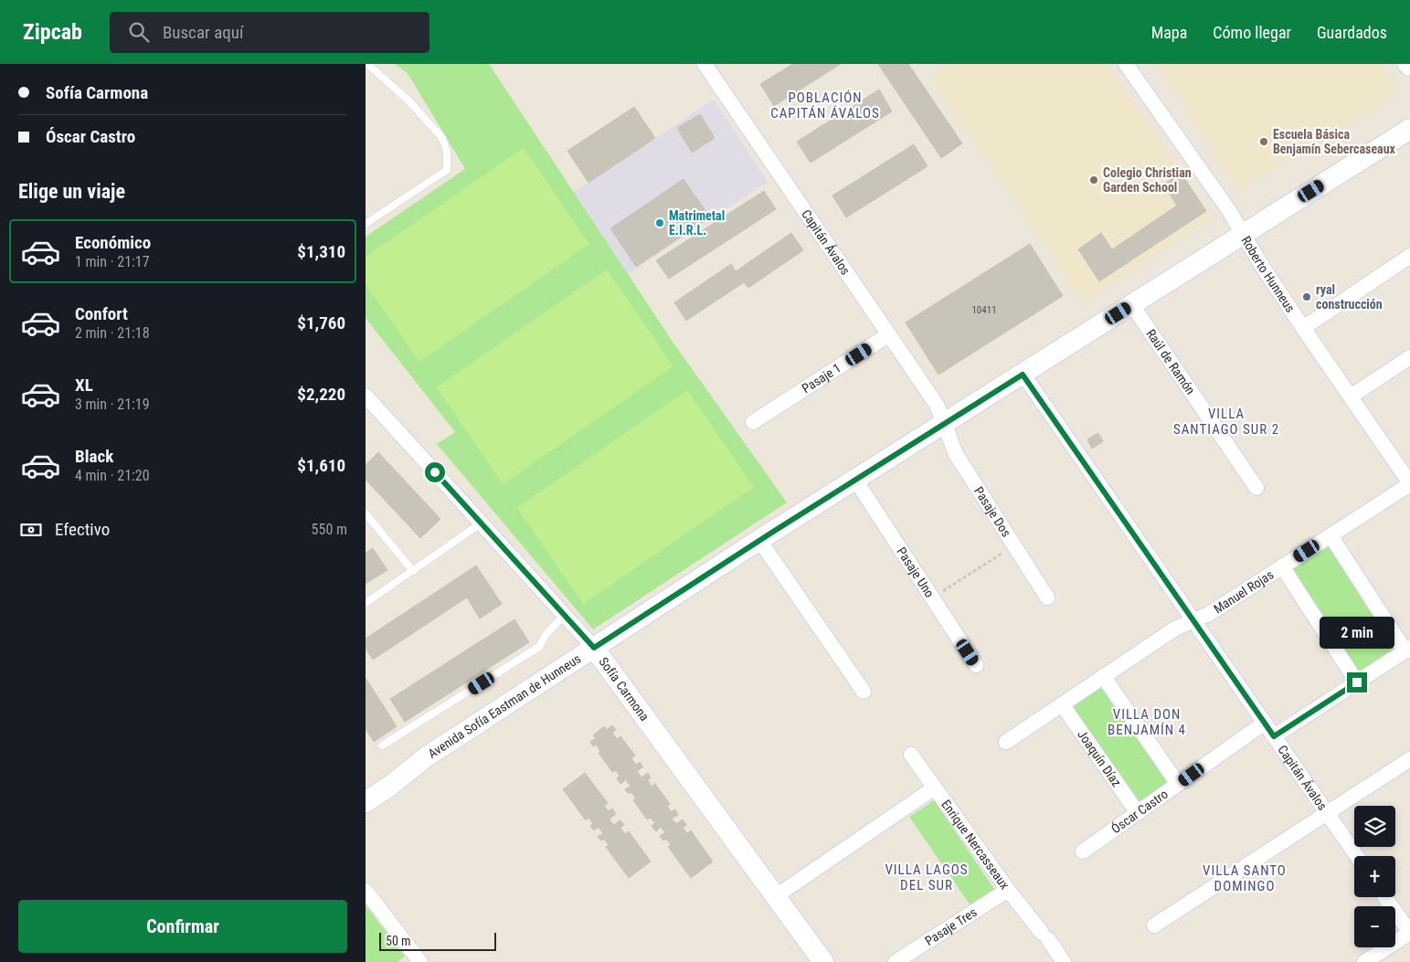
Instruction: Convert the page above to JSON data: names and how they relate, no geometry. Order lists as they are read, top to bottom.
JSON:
{
  "streets": {
    "street": [
      "Capitán Ávalos",
      "Roberto Hunneus",
      "Raúl de Ramón",
      "Pasaje 1",
      "Pasaje Dos",
      "Pasaje Uno",
      "Manuel Rojas",
      "Sofía Carmona",
      "Avenida Sofía Eastman de Hunneus",
      "Joaquín Díaz",
      "Óscar Castro",
      "Enrique Nercasseaux",
      "Pasaje Tres"
    ]
  },
  "crossings": [
    ["Capitán Ávalos", "Pasaje 1"],
    ["Capitán Ávalos", "Pasaje Dos"],
    ["Capitán Ávalos", "Manuel Rojas"],
    ["Capitán Ávalos", "Avenida Sofía Eastman de Hunneus"],
    ["Capitán Ávalos", "Óscar Castro"],
    ["Roberto Hunneus", "Manuel Rojas"],
    ["Roberto Hunneus", "Avenida Sofía Eastman de Hunneus"],
    ["Raúl de Ramón", "Avenida Sofía Eastman de Hunneus"],
    ["Pasaje Dos", "Avenida Sofía Eastman de Hunneus"],
    ["Pasaje Uno", "Avenida Sofía Eastman de Hunneus"],
    ["Manuel Rojas", "Joaquín Díaz"],
    ["Sofía Carmona", "Avenida Sofía Eastman de Hunneus"],
    ["Joaquín Díaz", "Óscar Castro"],
    ["Enrique Nercasseaux", "Pasaje Tres"]
  ],
  "districts": [
    "POBLACIÓN CAPITÁN ÁVALOS",
    "VILLA SANTIAGO SUR 2",
    "VILLA DON BENJAMÍN 4",
    "VILLA LAGOS DEL SUR",
    "VILLA SANTO DOMINGO"
  ],
  "places": [
    "Escuela Básica Benjamín Sebercaseaux",
    "Colegio Christian Garden School",
    "Matrimetal E.I.R.L.",
    "ryal construcción"
  ],
  "house_numbers": ["10411"],
  "scale_bar": "50 m",
  "page": {
    "header": "Zipcab",
    "search": "Buscar aquí",
    "nav": ["Mapa", "Cómo llegar", "Guardados"],
    "banner": ["Sofía Carmona", "Óscar Castro"],
    "heading": "Elige un viaje",
    "list": [
      {
        "name": "Económico",
        "note": "1 min · 21:17",
        "value": "$1,310"
      },
      {
        "name": "Confort",
        "note": "2 min · 21:18",
        "value": "$1,760"
      },
      {
        "name": "XL",
        "note": "3 min · 21:19",
        "value": "$2,220"
      },
      {
        "name": "Black",
        "note": "4 min · 21:20",
        "value": "$1,610"
      }
    ],
    "pay": ["Efectivo", "550 m"],
    "bubble": "2 min",
    "map_buttons": ["+", "−"],
    "buttons": "Confirmar",
    "scale": "50 m"
  }
}
